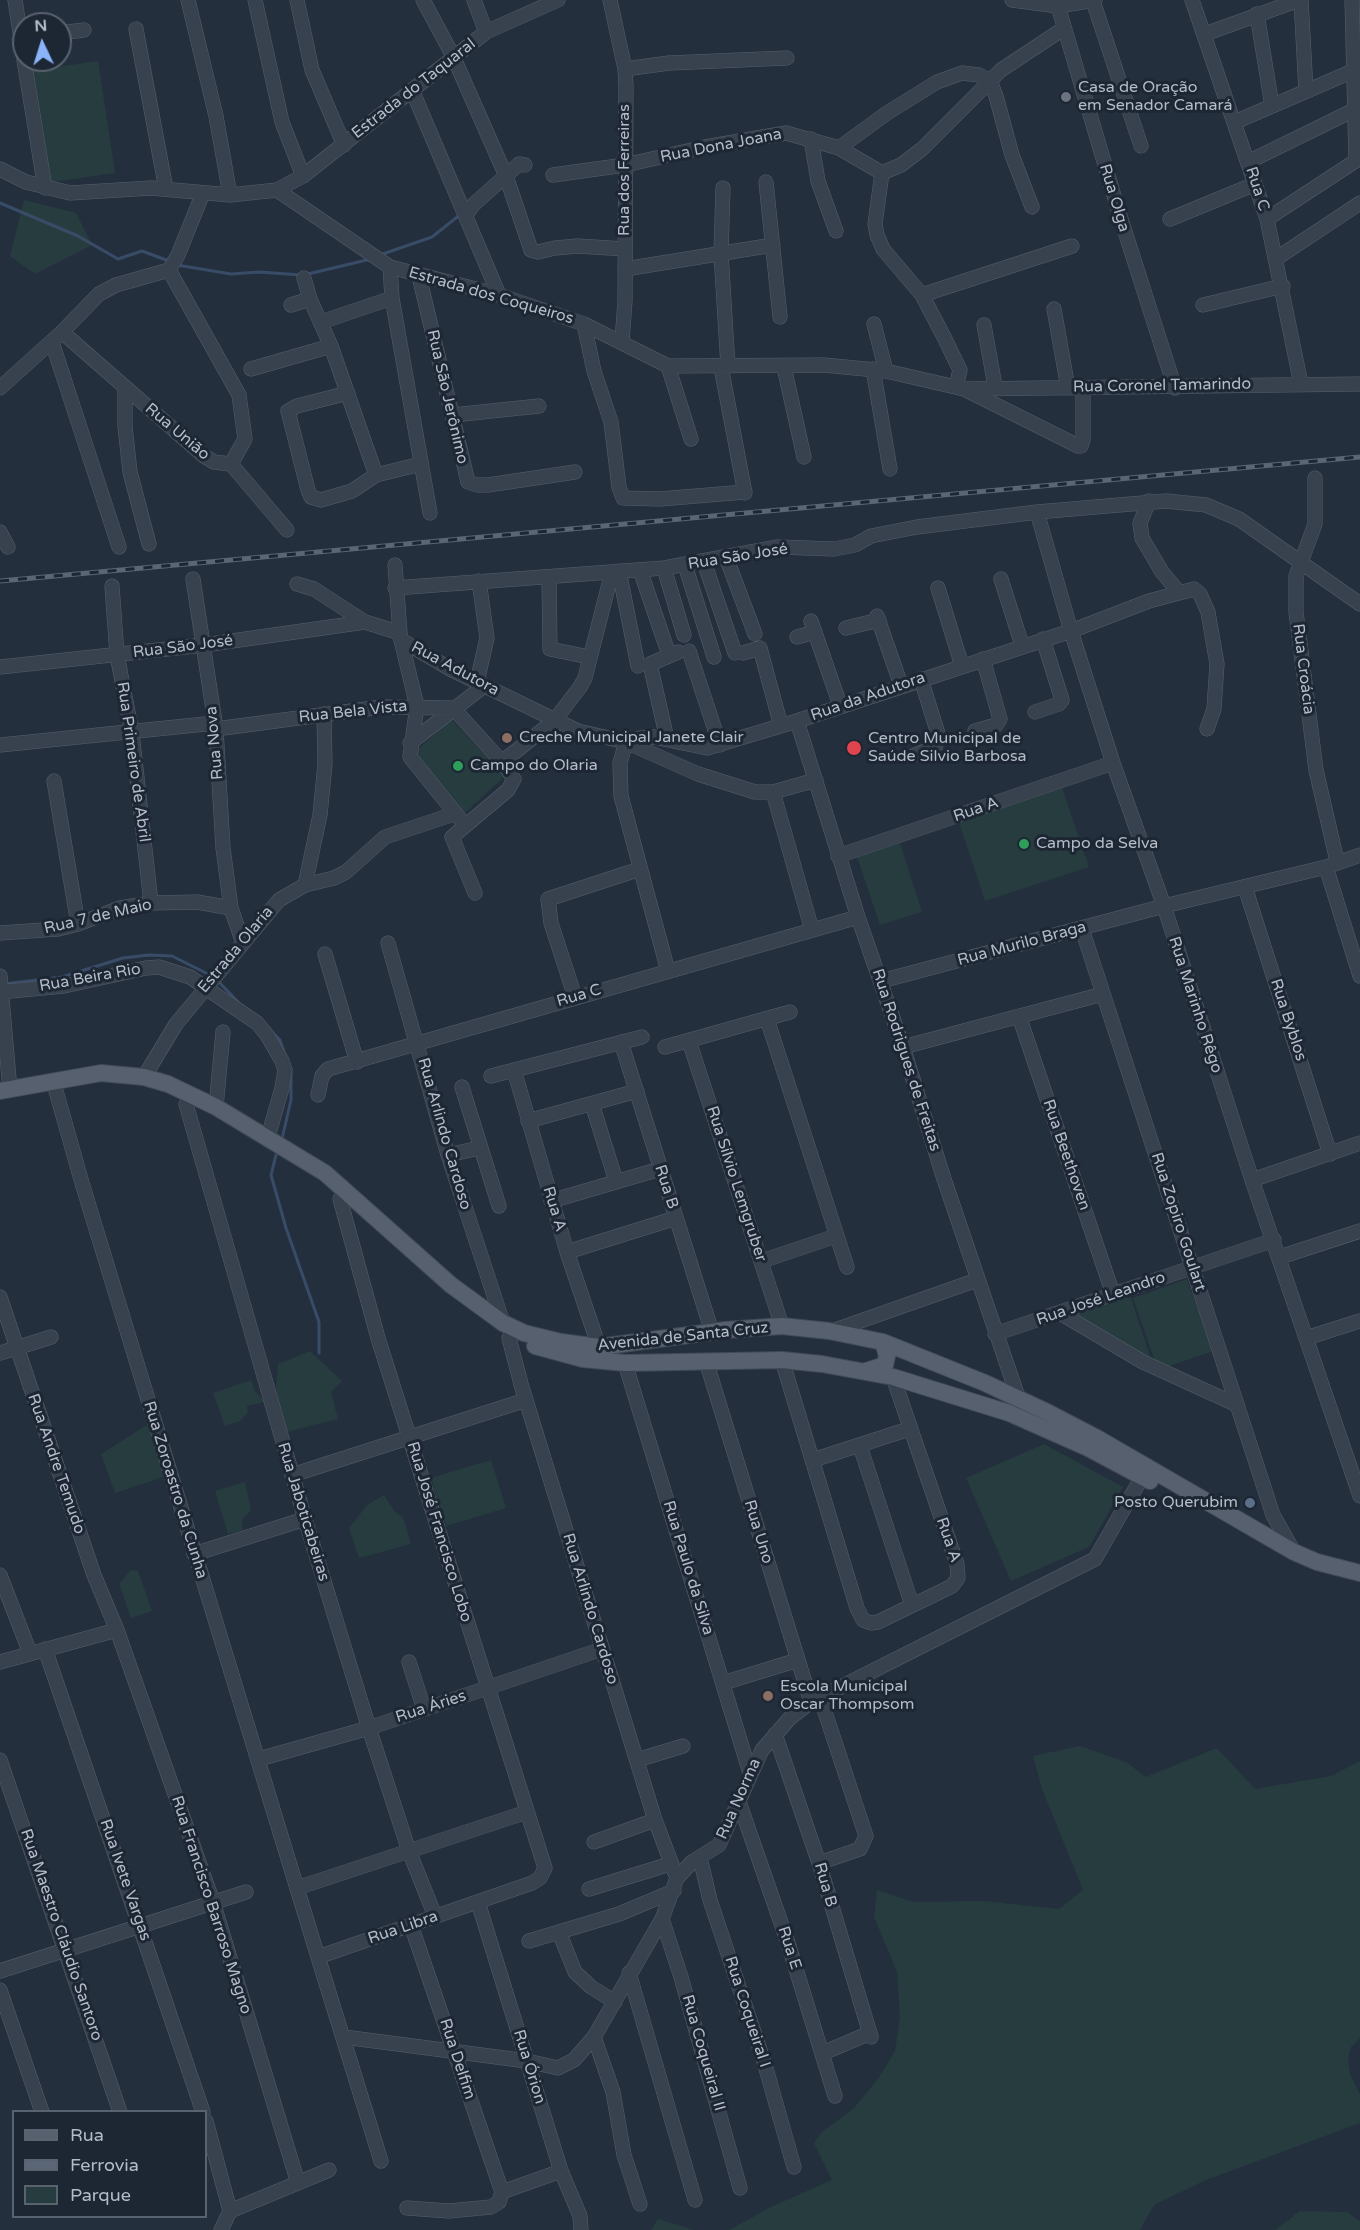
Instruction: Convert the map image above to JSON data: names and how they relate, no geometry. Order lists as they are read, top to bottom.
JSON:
{
  "streets": {
    "main road": ["Avenida de Santa Cruz"],
    "street": [
      "Estrada do Taquaral",
      "Rua Dona Joana",
      "Rua dos Ferreiras",
      "Rua C",
      "Rua Olga",
      "Estrada dos Coqueiros",
      "Rua Coronel Tamarindo",
      "Rua São Jerônimo",
      "Rua União",
      "Rua São José",
      "Rua Adutora",
      "Rua Croácia",
      "Rua da Adutora",
      "Rua Bela Vista",
      "Rua Nova",
      "Rua Primeiro de Abril",
      "Rua A",
      "Rua 7 de Maio",
      "Rua Murilo Braga",
      "Estrada Olaria",
      "Rua Beira Rio",
      "Rua Marinho Rêgo",
      "Rua Byblos",
      "Rua Rodrigues de Freitas",
      "Rua Arlindo Cardoso",
      "Rua Beethoven",
      "Rua Sílvio Lemgruber",
      "Rua B",
      "Rua Zopiro Goulart",
      "Rua José Leandro",
      "Rua Andre Temudo",
      "Rua Zoroastro da Cunha",
      "Rua Jaboticabeiras",
      "Rua José Francisco Lobo",
      "Rua Uno",
      "Rua Paulo da Silva",
      "Rua Áries",
      "Rua Norma",
      "Rua Ivete Vargas",
      "Rua Francisco Barroso Magno",
      "Rua Libra",
      "Rua Maestro Cláudio Santoro",
      "Rua E",
      "Rua Coqueiral I",
      "Rua Coqueiral II",
      "Rua Delfim",
      "Rua Órion"
    ]
  },
  "crossings": [
    ["Estrada do Taquaral", "Estrada dos Coqueiros"],
    ["Rua Dona Joana", "Rua dos Ferreiras"],
    ["Rua dos Ferreiras", "Estrada dos Coqueiros"],
    ["Rua C", "Rua Coronel Tamarindo"],
    ["Rua C", "Rua Rodrigues de Freitas"],
    ["Rua C", "Rua Arlindo Cardoso"],
    ["Rua Olga", "Rua Coronel Tamarindo"],
    ["Estrada dos Coqueiros", "Rua Coronel Tamarindo"],
    ["Estrada dos Coqueiros", "Rua São Jerônimo"],
    ["Rua São José", "Rua Adutora"],
    ["Rua São José", "Rua Nova"],
    ["Rua São José", "Rua Primeiro de Abril"],
    ["Rua São José", "Rua Marinho Rêgo"],
    ["Rua Adutora", "Rua da Adutora"],
    ["Rua Croácia", "Rua Murilo Braga"],
    ["Rua da Adutora", "Rua Marinho Rêgo"],
    ["Rua da Adutora", "Rua Rodrigues de Freitas"],
    ["Rua Bela Vista", "Rua Nova"],
    ["Rua Bela Vista", "Rua Primeiro de Abril"],
    ["Rua Nova", "Rua 7 de Maio"],
    ["Rua Primeiro de Abril", "Rua 7 de Maio"],
    ["Rua A", "Rua Marinho Rêgo"],
    ["Rua A", "Rua Rodrigues de Freitas"],
    ["Rua A", "Avenida de Santa Cruz"],
    ["Rua Murilo Braga", "Rua Marinho Rêgo"],
    ["Rua Murilo Braga", "Rua Byblos"],
    ["Rua Murilo Braga", "Rua Rodrigues de Freitas"],
    ["Rua Murilo Braga", "Rua Zopiro Goulart"],
    ["Estrada Olaria", "Rua Beira Rio"],
    ["Estrada Olaria", "Avenida de Santa Cruz"],
    ["Rua Beira Rio", "Avenida de Santa Cruz"],
    ["Rua Marinho Rêgo", "Rua José Leandro"],
    ["Rua Rodrigues de Freitas", "Rua José Leandro"],
    ["Rua Rodrigues de Freitas", "Avenida de Santa Cruz"],
    ["Rua Arlindo Cardoso", "Avenida de Santa Cruz"],
    ["Rua Arlindo Cardoso", "Rua Áries"],
    ["Rua Arlindo Cardoso", "Rua Norma"],
    ["Rua Beethoven", "Rua José Leandro"],
    ["Rua Sílvio Lemgruber", "Avenida de Santa Cruz"],
    ["Rua B", "Avenida de Santa Cruz"],
    ["Rua B", "Rua Norma"],
    ["Rua B", "Rua E"],
    ["Rua Zopiro Goulart", "Rua José Leandro"],
    ["Rua Zopiro Goulart", "Avenida de Santa Cruz"],
    ["Avenida de Santa Cruz", "Rua Zoroastro da Cunha"],
    ["Avenida de Santa Cruz", "Rua Jaboticabeiras"],
    ["Avenida de Santa Cruz", "Rua José Francisco Lobo"],
    ["Avenida de Santa Cruz", "Rua Uno"],
    ["Avenida de Santa Cruz", "Rua Paulo da Silva"],
    ["Avenida de Santa Cruz", "Rua Norma"],
    ["Rua Andre Temudo", "Rua Francisco Barroso Magno"],
    ["Rua Zoroastro da Cunha", "Rua Áries"],
    ["Rua Jaboticabeiras", "Rua Áries"],
    ["Rua Jaboticabeiras", "Rua Libra"],
    ["Rua José Francisco Lobo", "Rua Áries"],
    ["Rua José Francisco Lobo", "Rua Libra"],
    ["Rua Uno", "Rua Norma"],
    ["Rua Paulo da Silva", "Rua Norma"],
    ["Rua Norma", "Rua E"],
    ["Rua Norma", "Rua Coqueiral I"],
    ["Rua Norma", "Rua Coqueiral II"],
    ["Rua Norma", "Rua Delfim"],
    ["Rua Norma", "Rua Órion"],
    ["Rua Libra", "Rua Delfim"],
    ["Rua Libra", "Rua Órion"]
  ],
  "places": [
    "Casa de Oração em Senador Camará",
    "Creche Municipal Janete Clair",
    "Centro Municipal de Saúde Silvio Barbosa",
    "Campo do Olaria",
    "Campo da Selva",
    "Posto Querubim",
    "Escola Municipal Oscar Thompsom"
  ],
  "legend": ["Rua", "Ferrovia", "Parque"],
  "north": "top"
}
